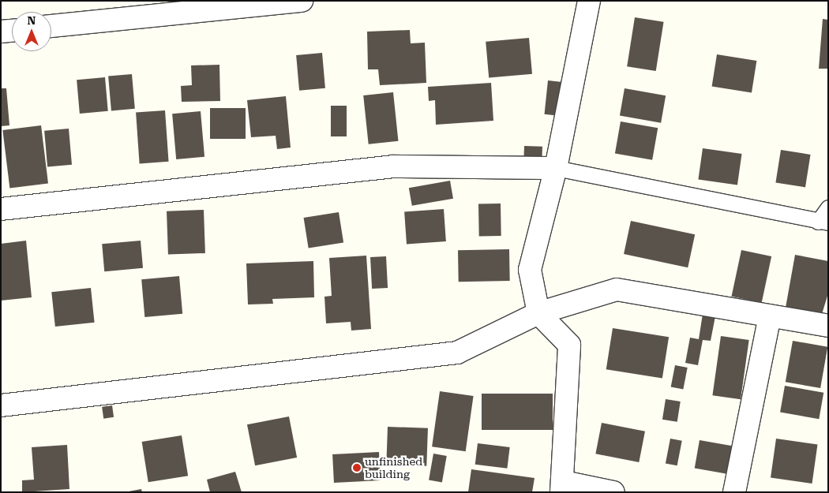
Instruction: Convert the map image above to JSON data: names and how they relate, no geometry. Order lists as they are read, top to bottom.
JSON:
{
  "places": ["unfinished building"],
  "north": "top"
}
